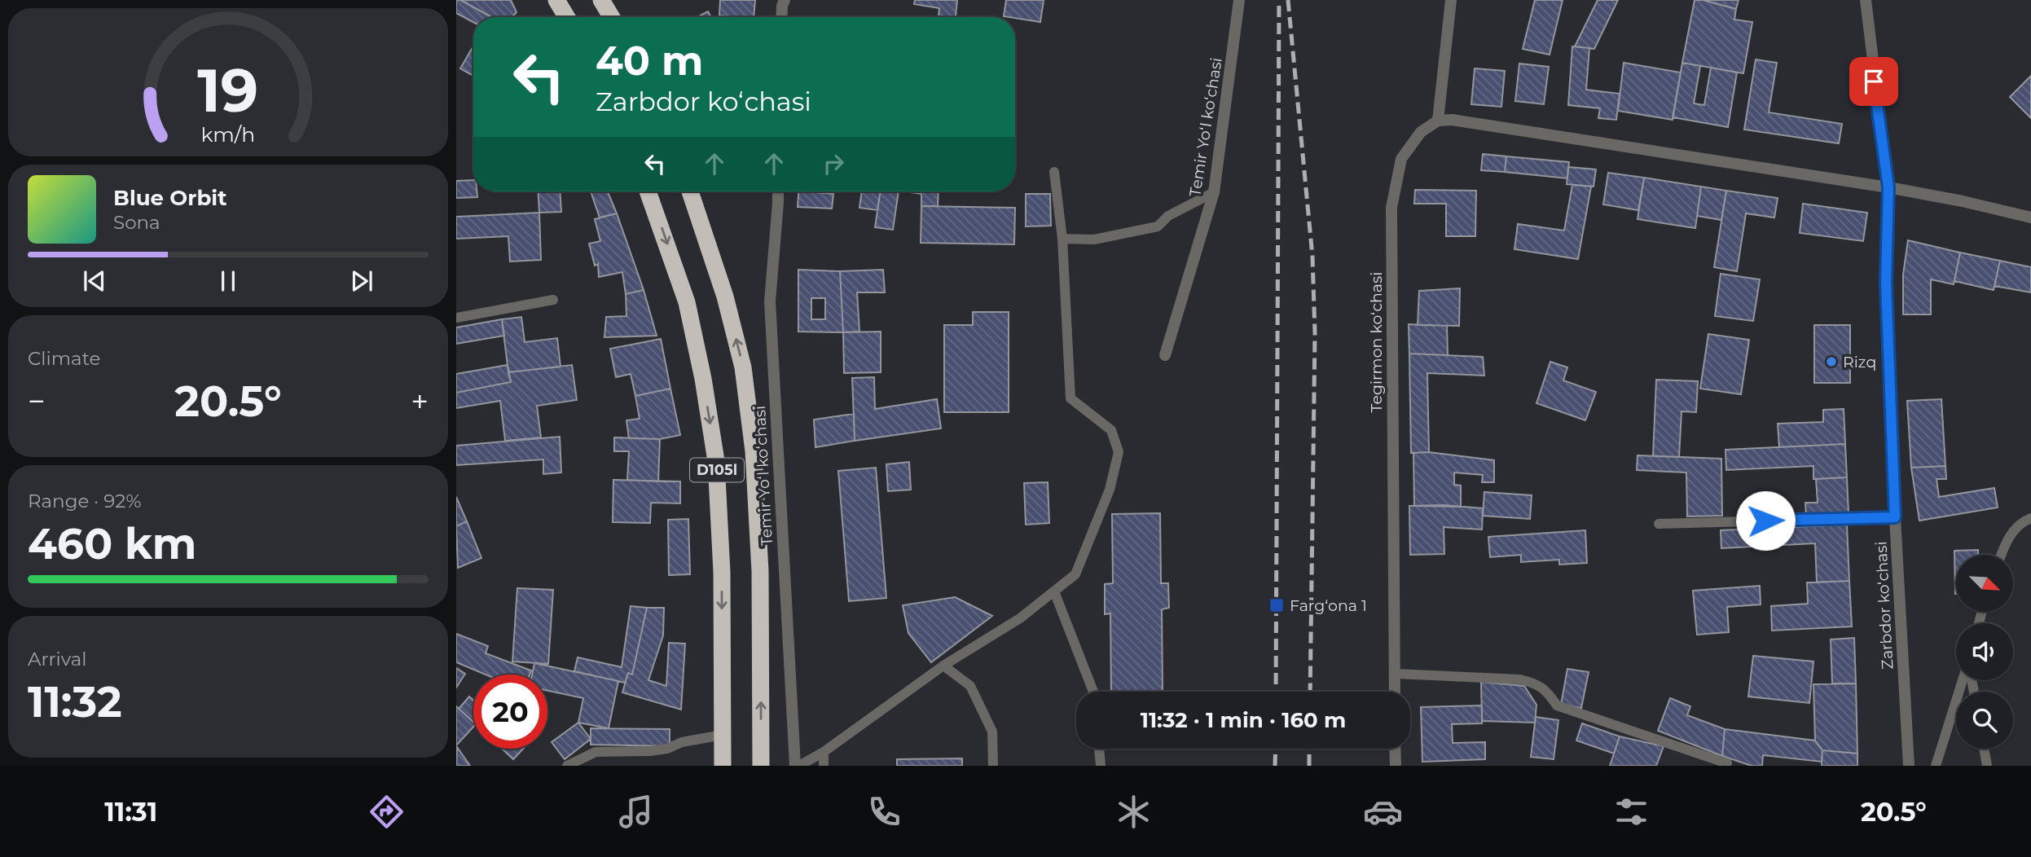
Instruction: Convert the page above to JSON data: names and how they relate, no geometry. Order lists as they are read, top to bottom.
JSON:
{
  "streets": {
    "highway": ["D105l"],
    "street": ["Temir Yoʻl koʻchasi", "Tegirmon koʻchasi", "Zarbdor koʻchasi"]
  },
  "places": {
    "other": ["Rizq"],
    "transit": ["Farg‘ona 1"]
  },
  "north": "bottom right",
  "page": {
    "turn": ["40 m", "Zarbdor koʻchasi"],
    "song": ["Blue Orbit", "Sona"],
    "tile": [
      "Climate",
      ["Range · 92%", "460 km"],
      ["Arrival", "11:32"]
    ],
    "heat": ["−", "20.5°", "+"],
    "limit": "20",
    "trip": "11:32 · 1 min · 160 m",
    "tabs": ["11:31", "20.5°"],
    "gauge": ["19", "km/h"]
  }
}
